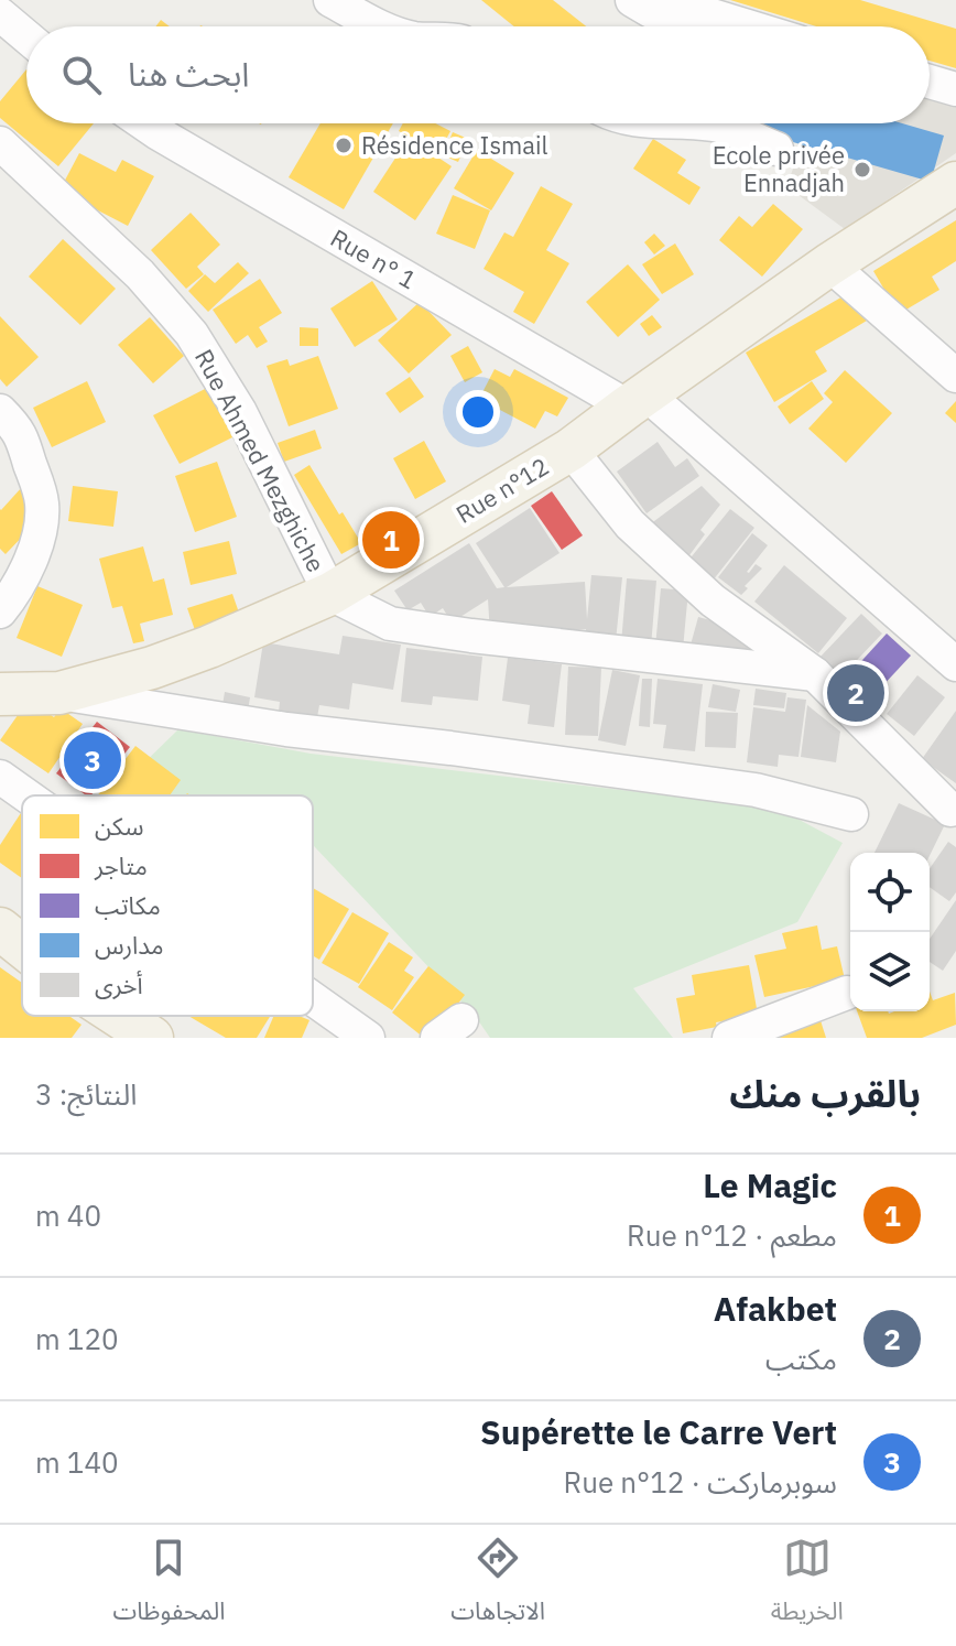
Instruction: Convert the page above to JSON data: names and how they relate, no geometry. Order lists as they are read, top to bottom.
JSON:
{
  "streets": {
    "main road": ["Rue n°12"],
    "street": ["Rue n° 1", "Rue Ahmed Mezghiche"]
  },
  "crossings": [
    ["Rue n° 1", "Rue n°12"],
    ["Rue Ahmed Mezghiche", "Rue n°12"]
  ],
  "places": ["Résidence Ismail", "Ecole privée Ennadjah"],
  "legend": [
    "سكن",
    "متاجر",
    "مكاتب",
    "مدارس",
    "أخرى"
  ],
  "page": {
    "search": "ابحث هنا",
    "pins": ["1", "2", "3"],
    "heading": ["بالقرب منك", "النتائج: 3"],
    "list": [
      {
        "mark": "1",
        "name": "Le Magic",
        "note": "مطعم · Rue n°12",
        "value": "40 m"
      },
      {
        "mark": "2",
        "name": "Afakbet",
        "note": "مكتب",
        "value": "120 m"
      },
      {
        "mark": "3",
        "name": "Supérette le Carre Vert",
        "note": "سوبرماركت · Rue n°12",
        "value": "140 m"
      }
    ],
    "nav": ["الخريطة", "الاتجاهات", "المحفوظات"]
  }
}
